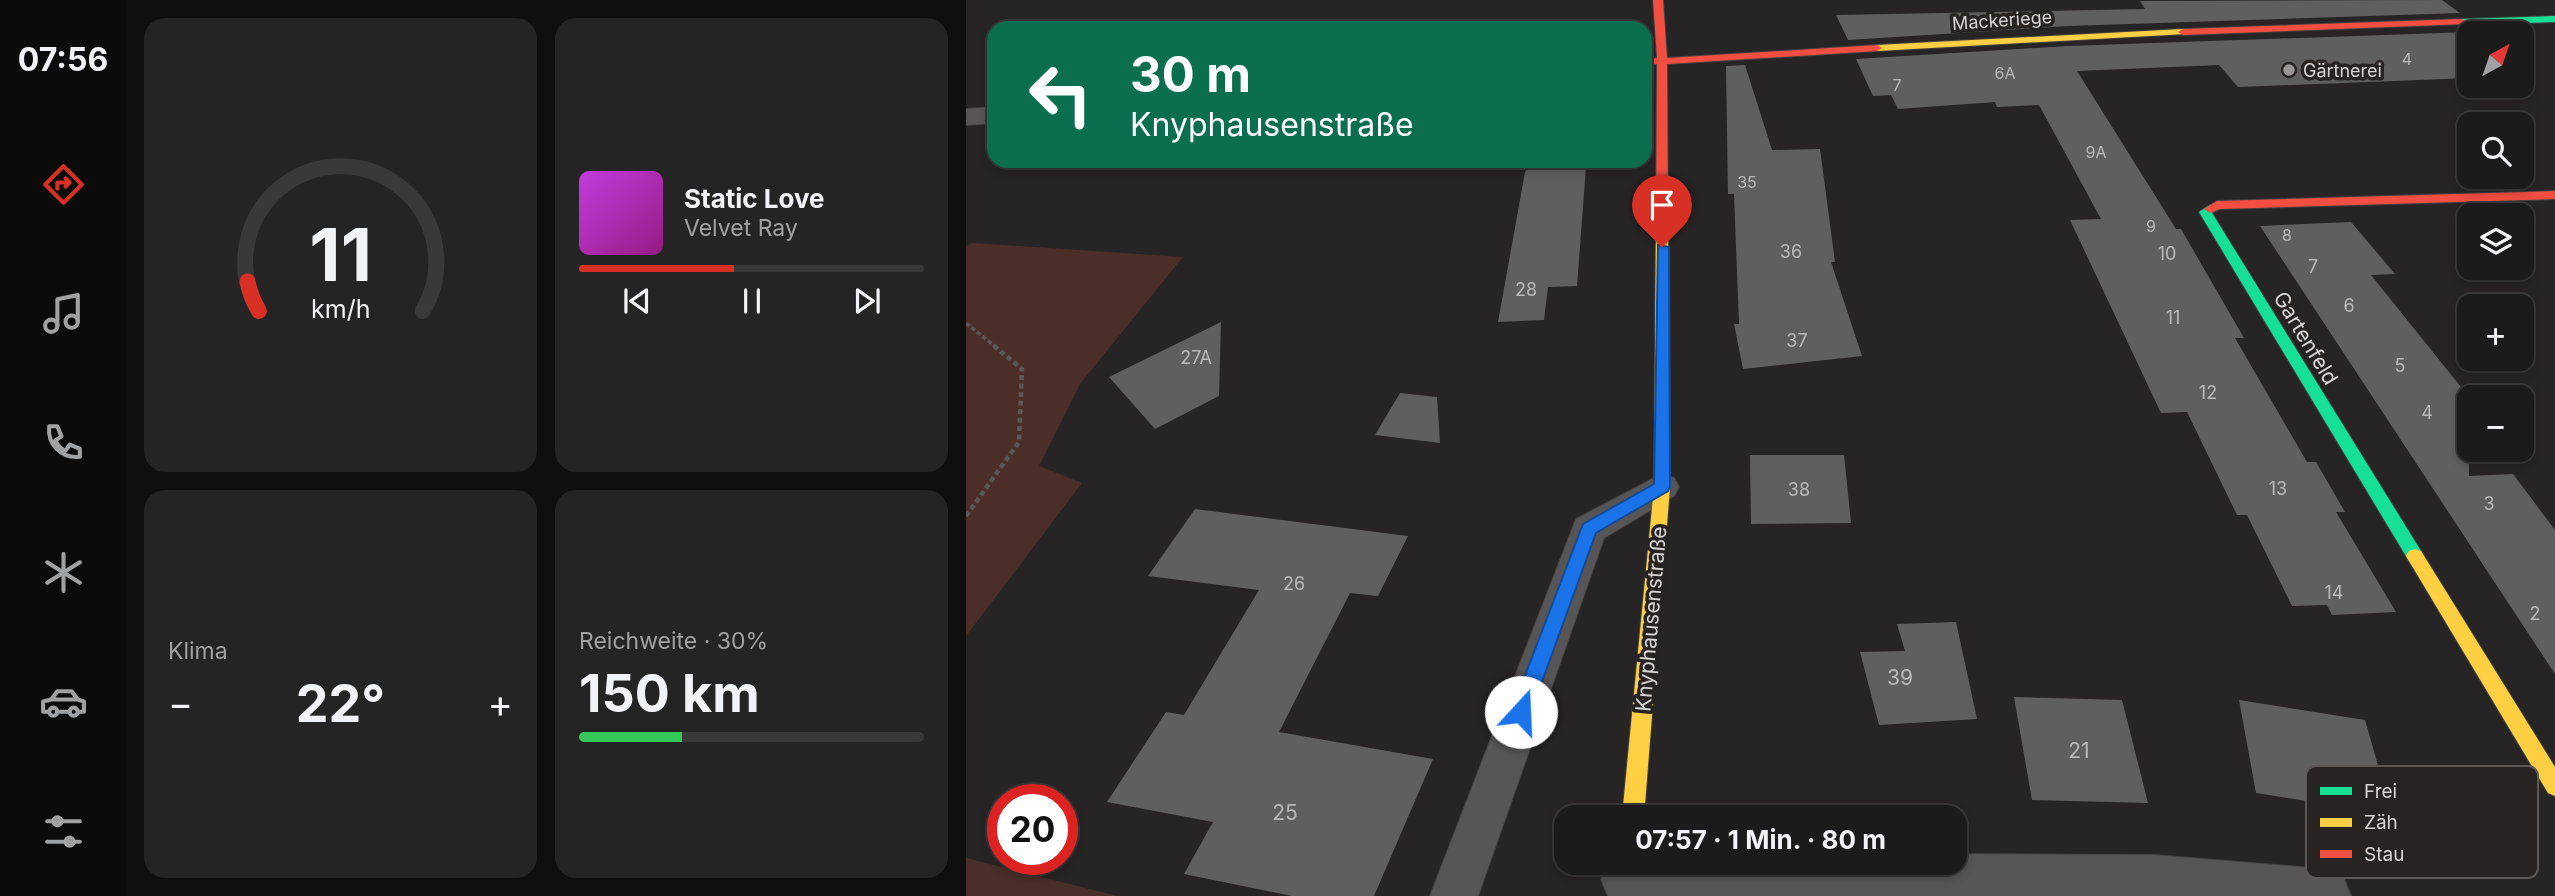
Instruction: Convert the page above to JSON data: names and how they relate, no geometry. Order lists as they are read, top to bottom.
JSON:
{
  "streets": {
    "street": ["Mackeriege", "Gartenfeld", "Knyphausenstraße"]
  },
  "crossings": [
    ["Mackeriege", "Knyphausenstraße"]
  ],
  "places": ["Gärtnerei"],
  "house_numbers": [
    "4",
    "6A",
    "7",
    "9A",
    "35",
    "9",
    "8",
    "36",
    "10",
    "7",
    "28",
    "6",
    "11",
    "37",
    "27A",
    "5",
    "12",
    "4",
    "13",
    "38",
    "3",
    "26",
    "14",
    "2",
    "39",
    "21",
    "25"
  ],
  "legend": ["Frei", "Zäh", "Stau"],
  "north": "top right",
  "page": {
    "tabs": "07:56",
    "map_buttons": ["+", "−"],
    "turn": ["30 m", "Knyphausenstraße"],
    "song": ["Static Love", "Velvet Ray"],
    "tile": [
      "Klima",
      ["Reichweite · 30%", "150 km"]
    ],
    "heat": ["−", "22°", "+"],
    "limit": "20",
    "trip": "07:57 · 1 Min. · 80 m",
    "gauge": ["11", "km/h"]
  }
}
